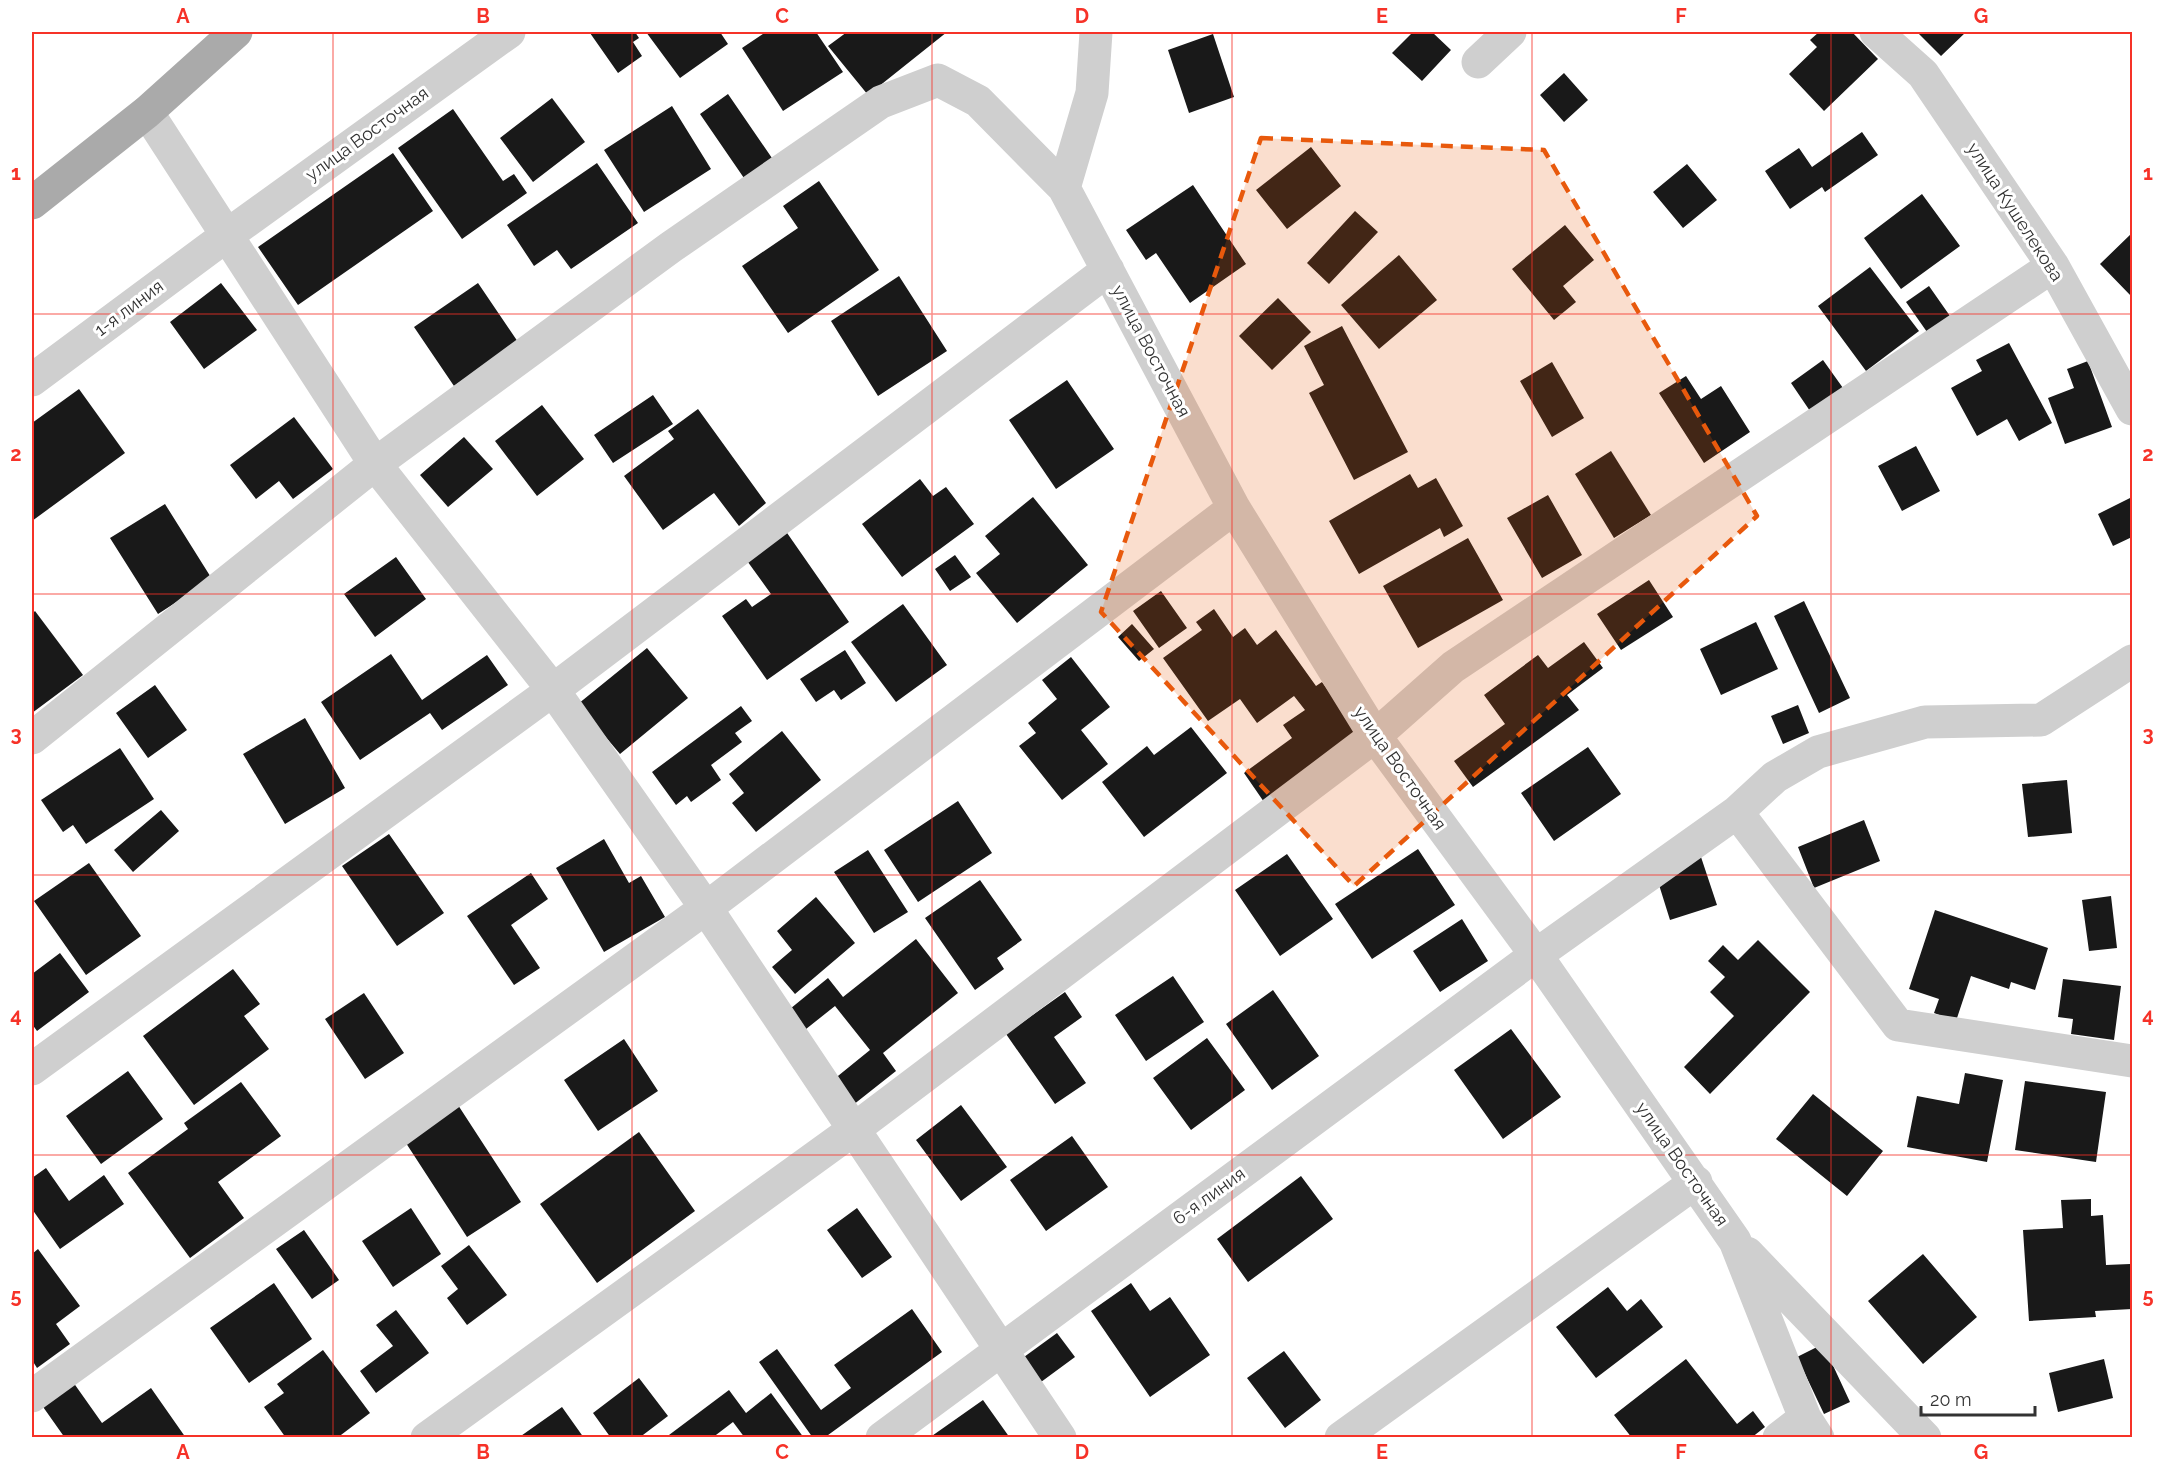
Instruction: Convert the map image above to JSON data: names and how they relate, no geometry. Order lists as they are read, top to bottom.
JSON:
{
  "streets": {
    "street": [
      "улица Восточная",
      "улица Кушелекова",
      "1-я линия",
      "6-я линия"
    ]
  },
  "crossings": [
    ["улица Восточная", "1-я линия"],
    ["улица Восточная", "6-я линия"]
  ],
  "scale_bar": "20 m",
  "grid": {
    "columns": [
      "A",
      "B",
      "C",
      "D",
      "E",
      "F",
      "G"
    ],
    "rows": [
      "1",
      "2",
      "3",
      "4",
      "5"
    ]
  }
}
